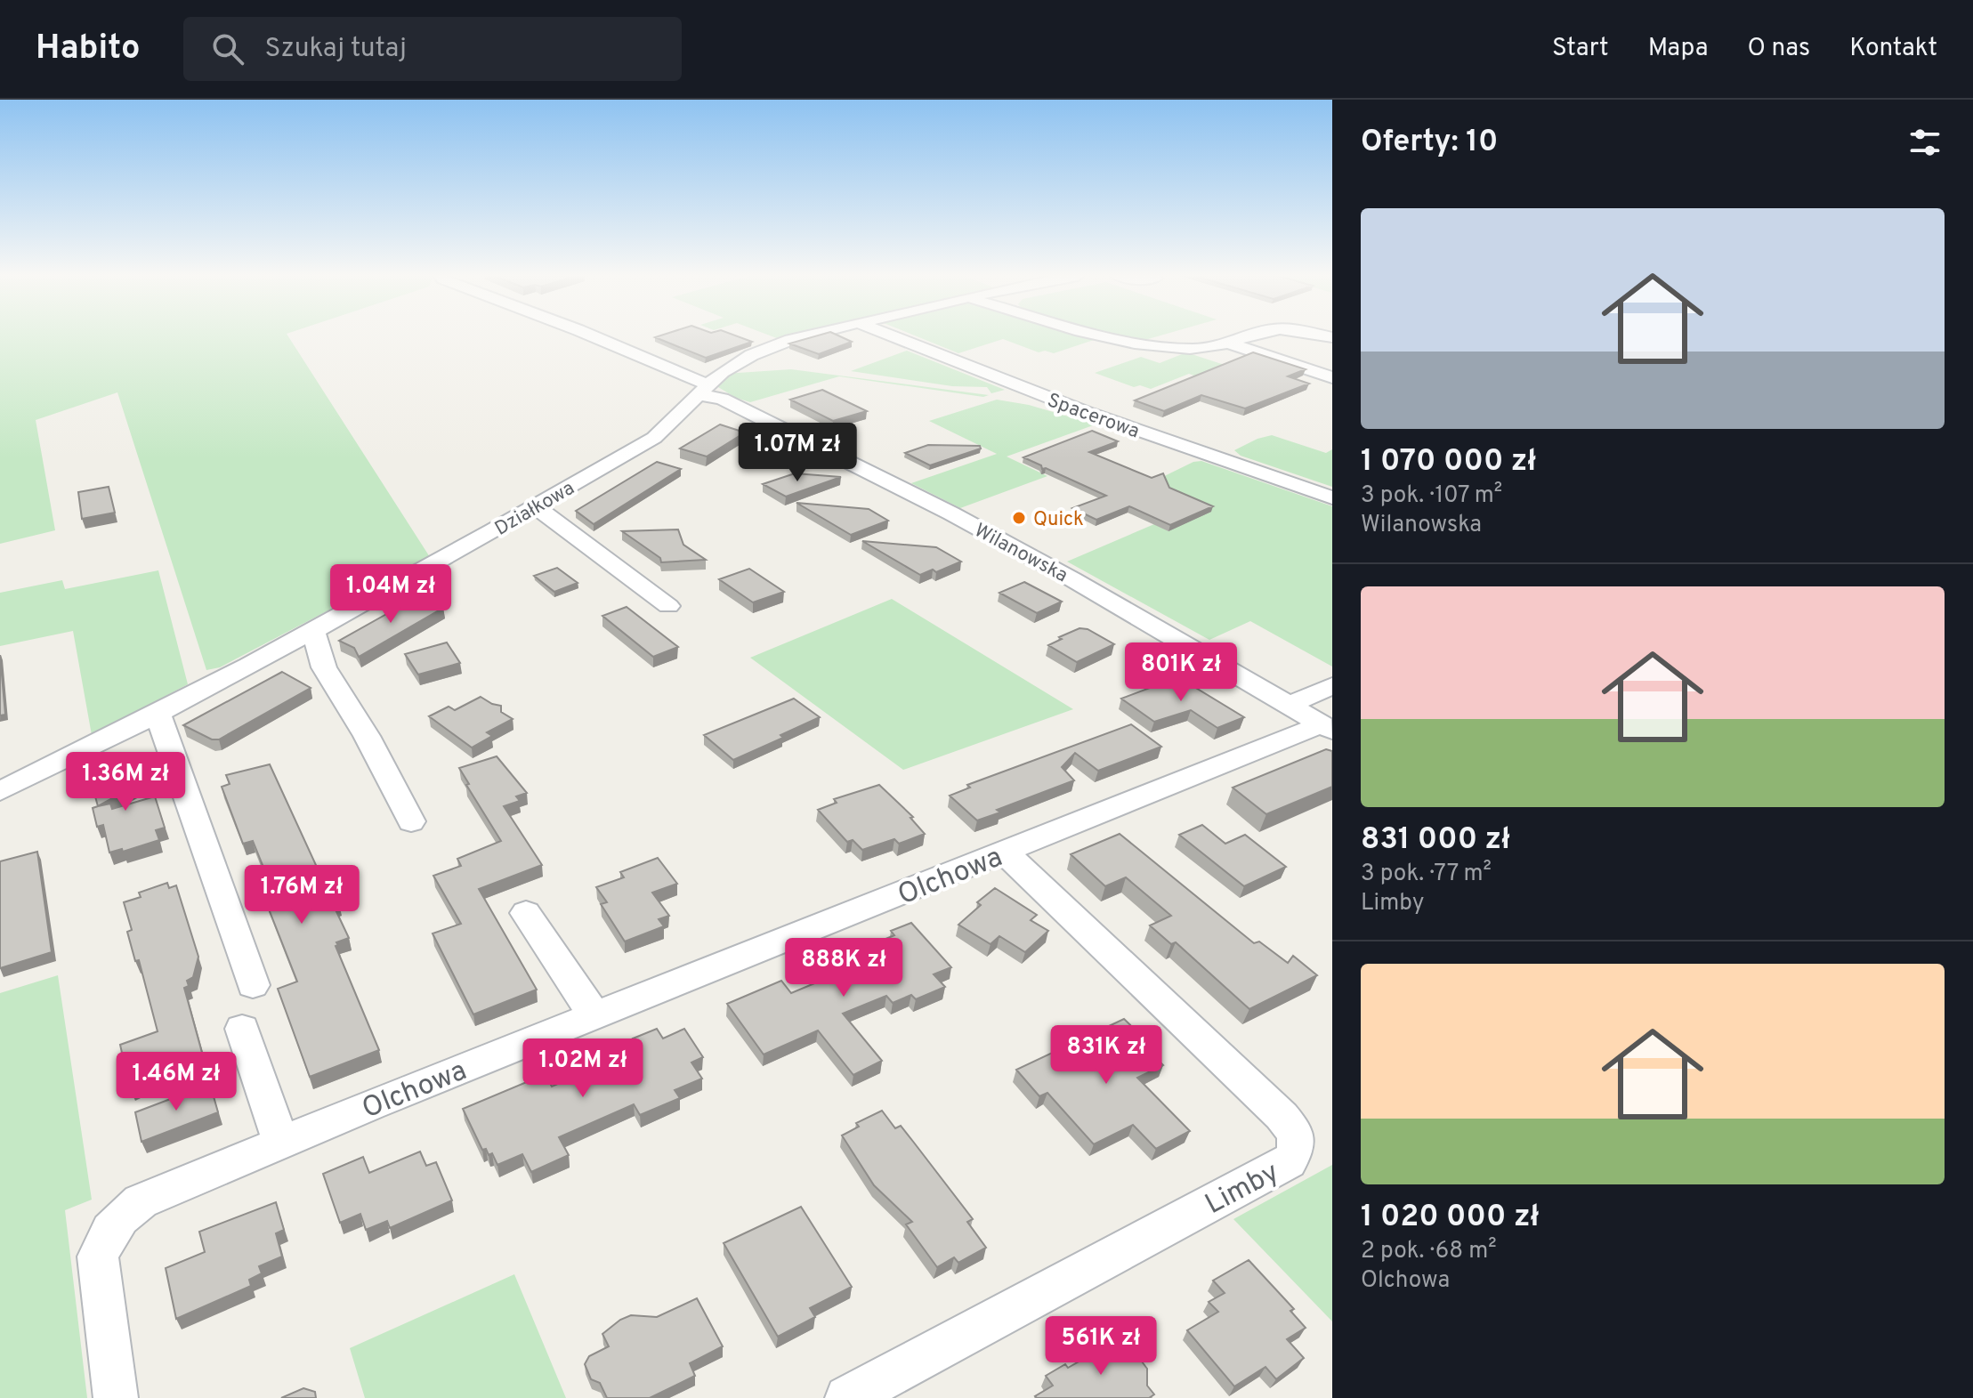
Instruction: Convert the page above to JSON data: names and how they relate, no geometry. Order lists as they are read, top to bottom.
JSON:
{
  "streets": {
    "street": [
      "Spacerowa",
      "Działkowa",
      "Wilanowska",
      "Olchowa",
      "Limby"
    ]
  },
  "crossings": [
    ["Działkowa", "Wilanowska"],
    ["Wilanowska", "Olchowa"],
    ["Olchowa", "Limby"]
  ],
  "places": ["Quick"],
  "page": {
    "header": "Habito",
    "search": "Szukaj tutaj",
    "nav": [
      "Start",
      "Mapa",
      "O nas",
      "Kontakt"
    ],
    "heading": "Oferty: 10",
    "list": [
      {
        "name": "1 070 000 zł",
        "note": "3 pok. · 107 m² · Wilanowska"
      },
      {
        "name": "831 000 zł",
        "note": "3 pok. · 77 m² · Limby"
      },
      {
        "name": "1 020 000 zł",
        "note": "2 pok. · 68 m² · Olchowa"
      }
    ],
    "price": [
      "1.07M zł",
      "1.04M zł",
      "801K zł",
      "1.36M zł",
      "1.76M zł",
      "888K zł",
      "831K zł",
      "1.02M zł",
      "1.46M zł",
      "561K zł"
    ]
  }
}
